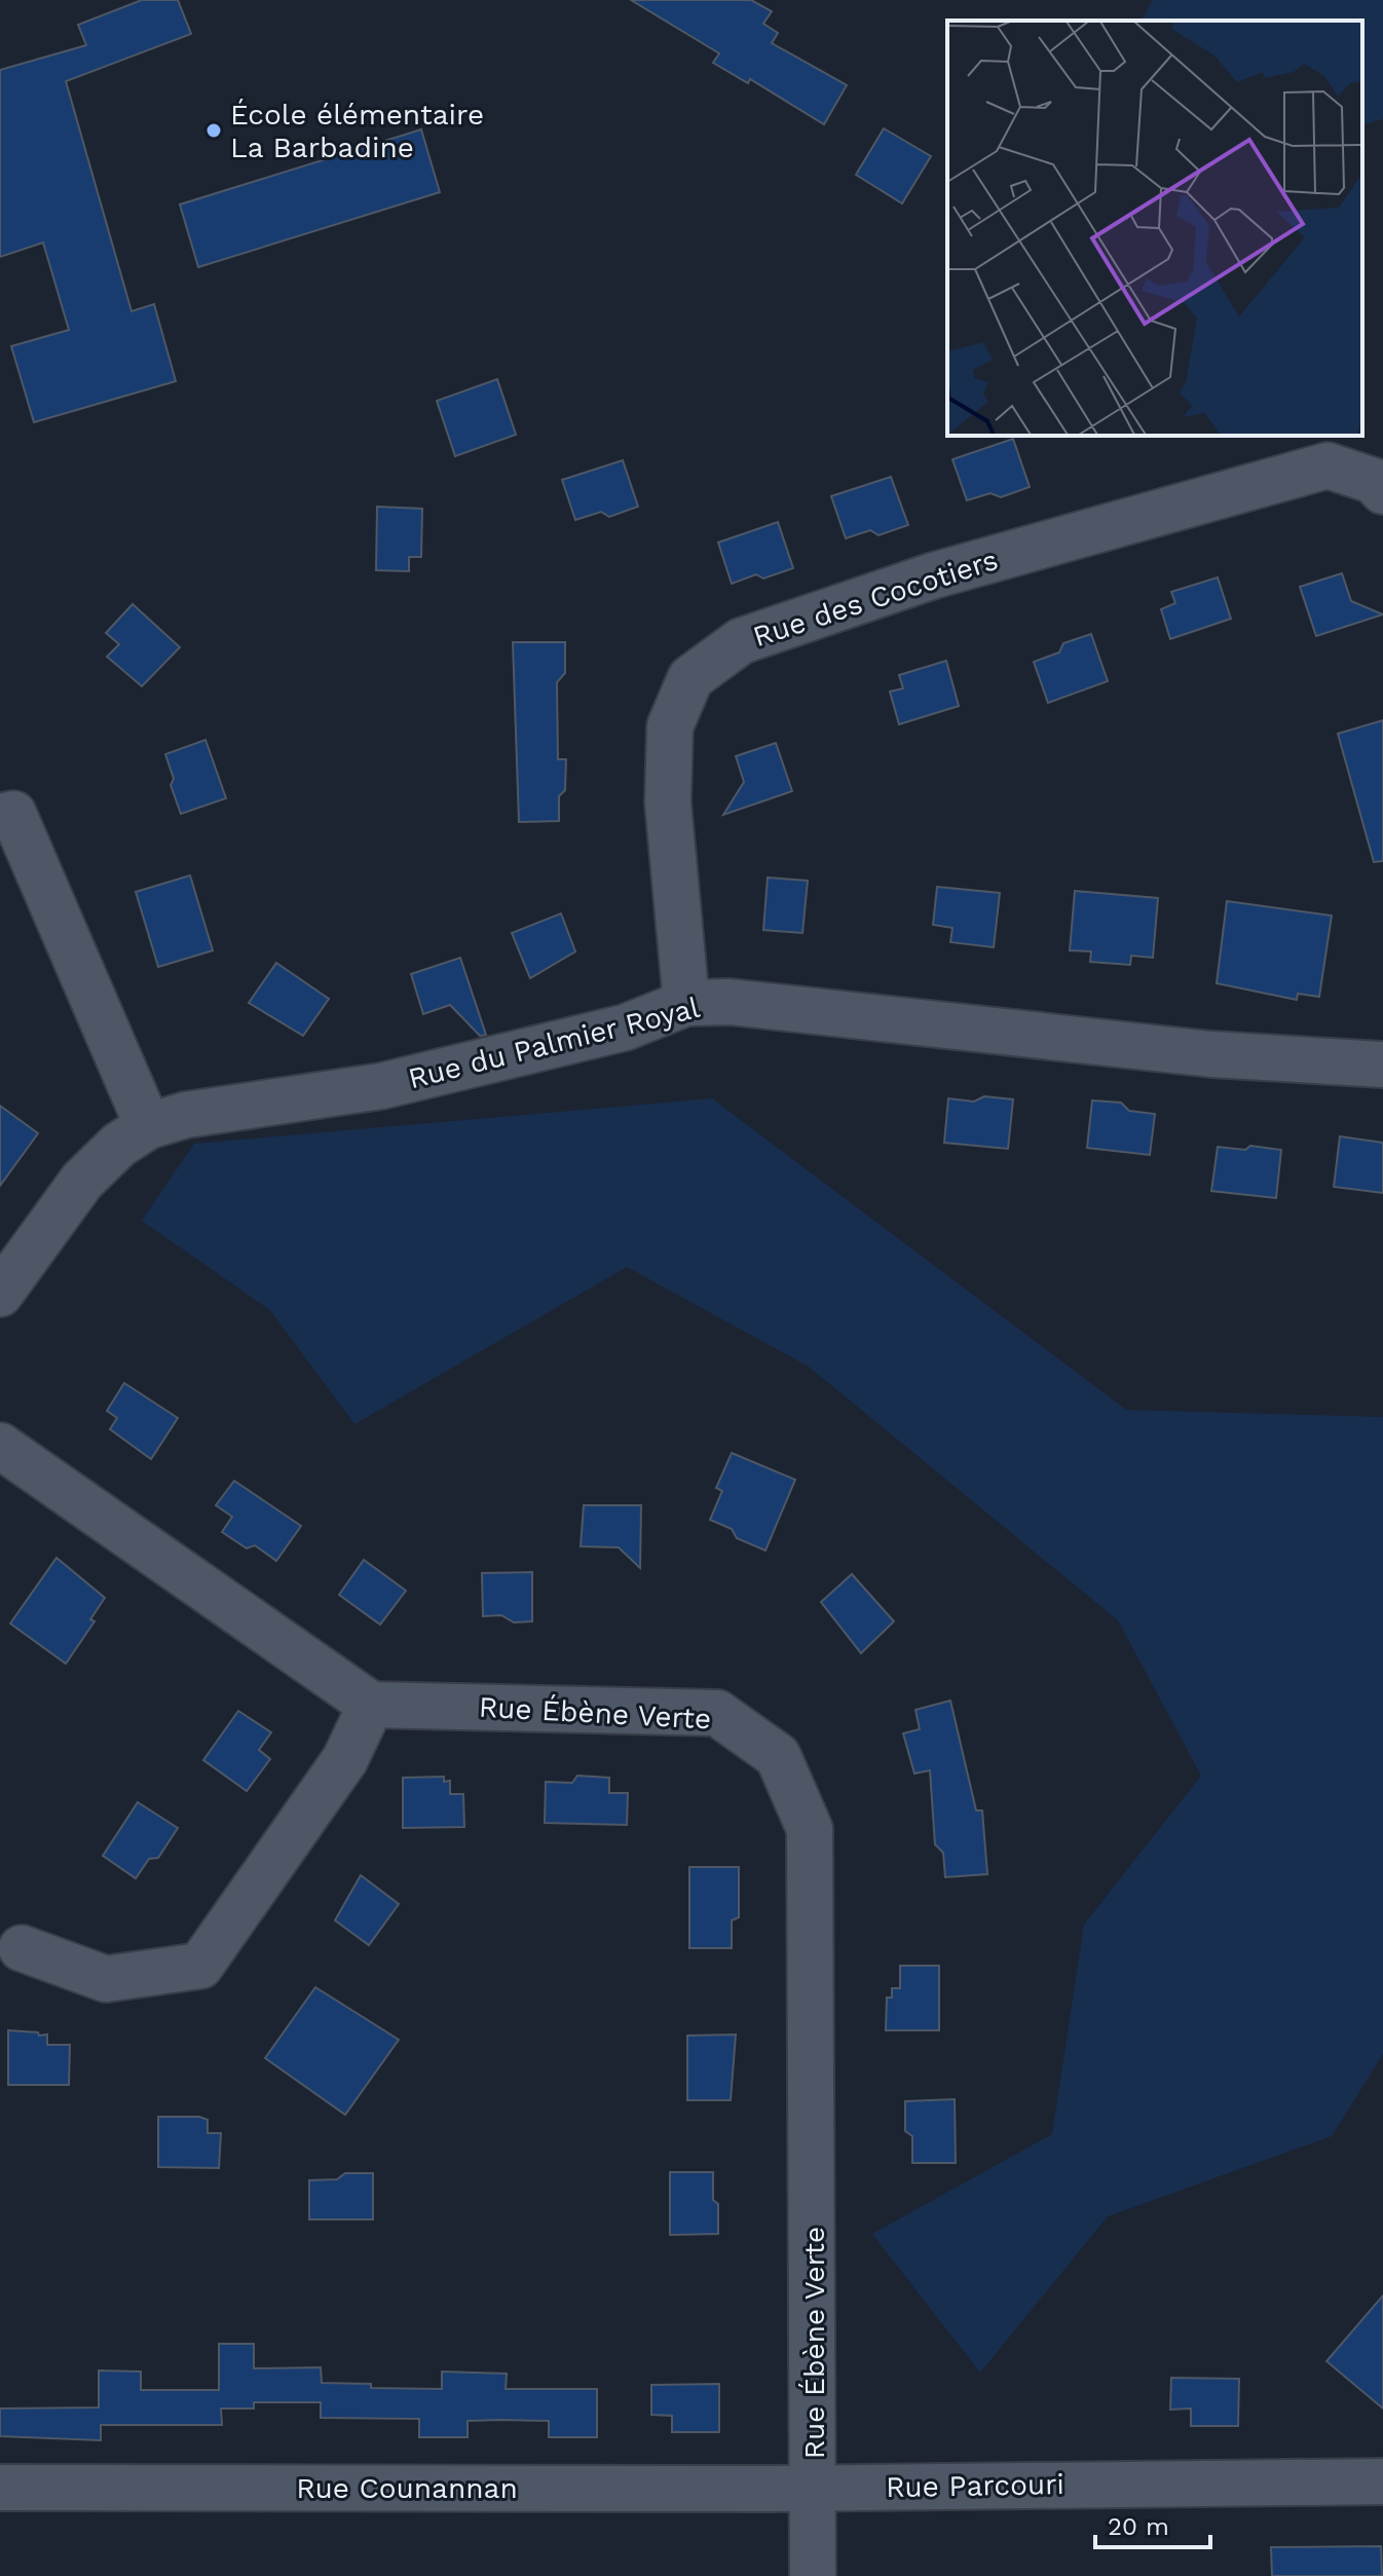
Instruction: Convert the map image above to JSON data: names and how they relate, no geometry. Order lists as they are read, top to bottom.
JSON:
{
  "streets": {
    "street": [
      "Rue des Cocotiers",
      "Rue du Palmier Royal",
      "Rue Ébène Verte",
      "Rue Parcouri",
      "Rue Counannan"
    ]
  },
  "crossings": [
    ["Rue des Cocotiers", "Rue du Palmier Royal"],
    ["Rue Ébène Verte", "Rue Parcouri"],
    ["Rue Ébène Verte", "Rue Counannan"],
    ["Rue Parcouri", "Rue Counannan"]
  ],
  "places": ["École élémentaire La Barbadine"],
  "scale_bar": "20 m"
}
